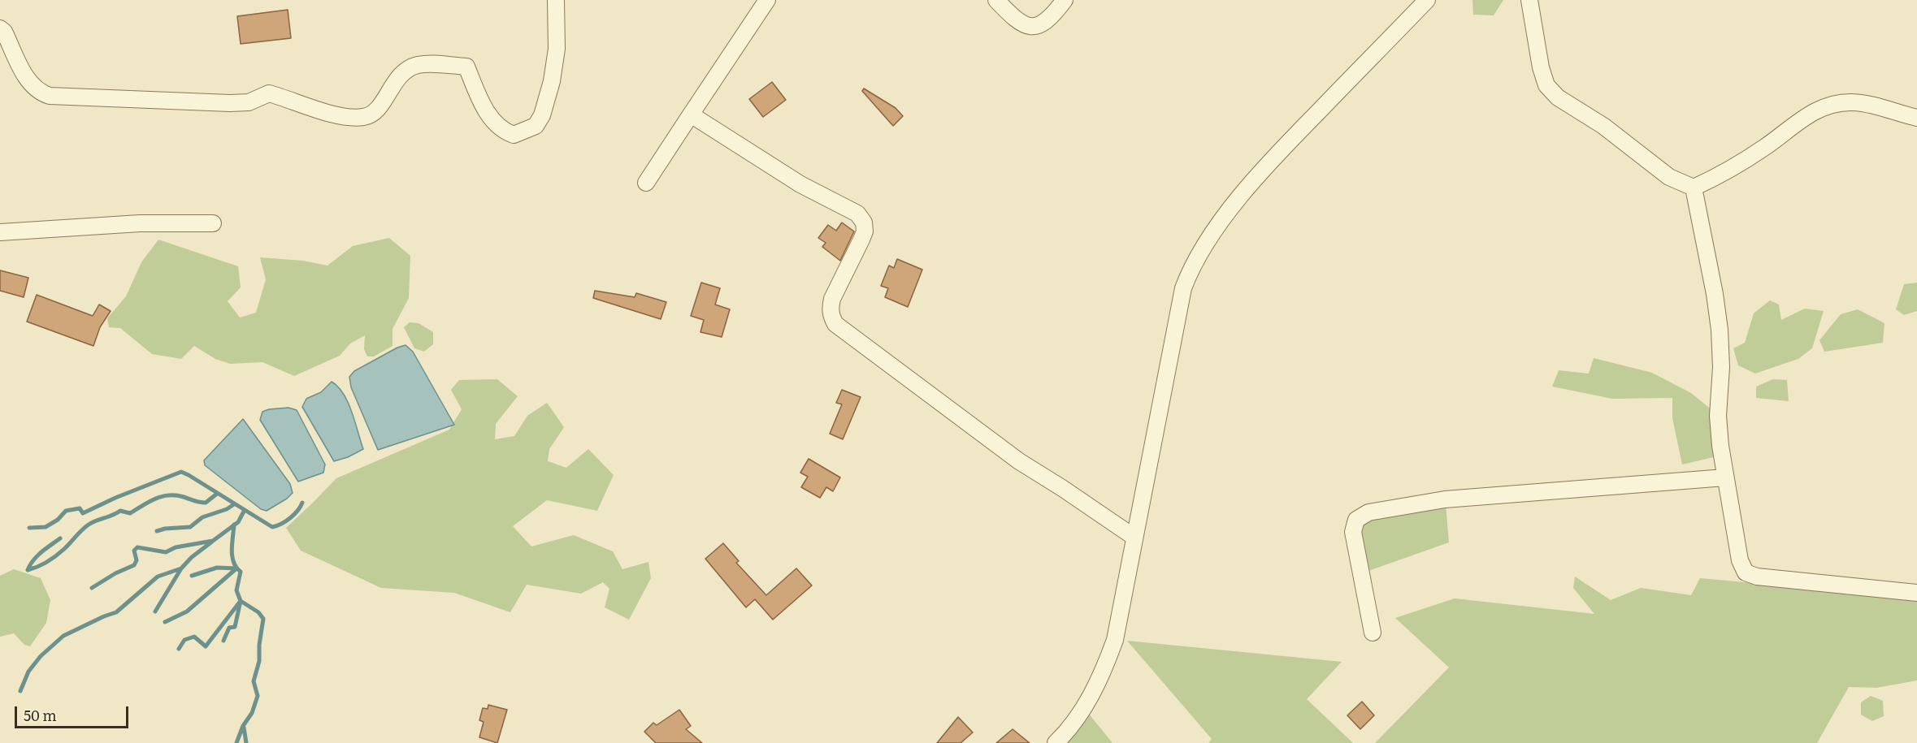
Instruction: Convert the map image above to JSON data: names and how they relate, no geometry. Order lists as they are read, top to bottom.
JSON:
{
  "scale_bar": "50 m"
}
